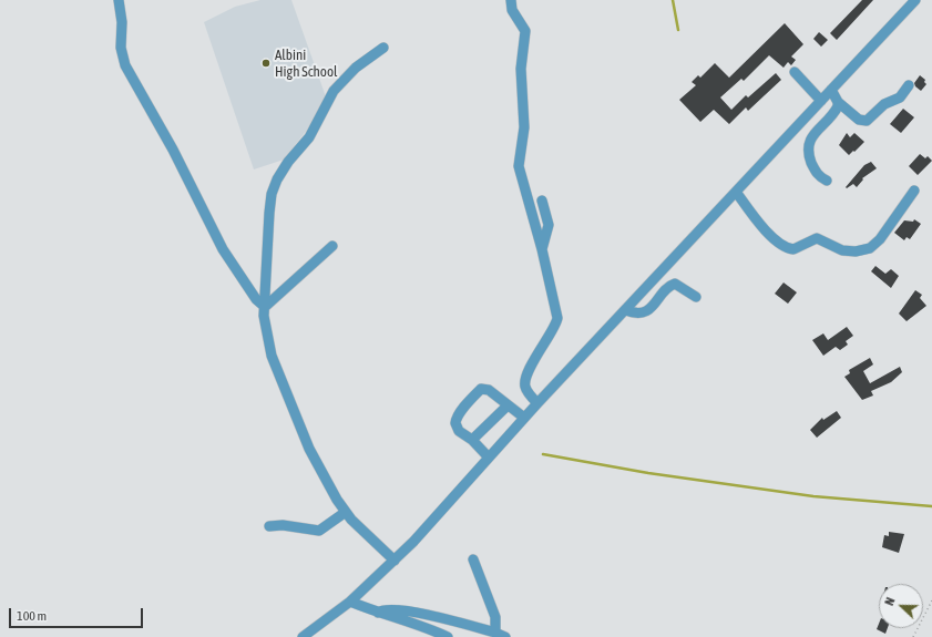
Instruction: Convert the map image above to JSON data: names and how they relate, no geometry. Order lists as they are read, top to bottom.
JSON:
{
  "places": ["Albini High School"],
  "scale_bar": "100 m",
  "north": "left"
}
